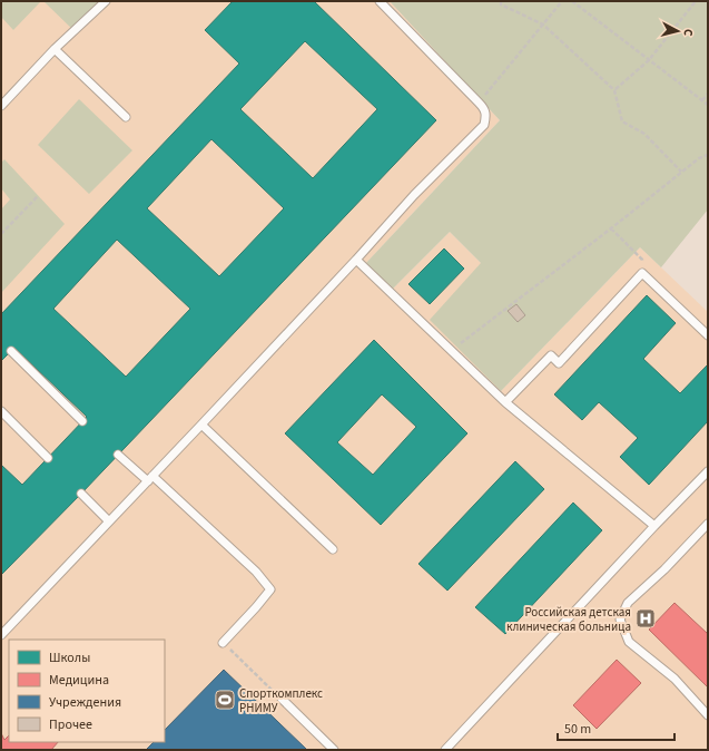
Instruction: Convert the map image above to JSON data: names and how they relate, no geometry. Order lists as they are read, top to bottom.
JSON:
{
  "places": {
    "hospital": ["Российская детская клиническая больница"],
    "sports": ["Спорткомплекс РНИМУ"]
  },
  "legend": [
    "Школы",
    "Медицина",
    "Учреждения",
    "Прочее"
  ],
  "scale_bar": "50 m",
  "north": "right"
}
